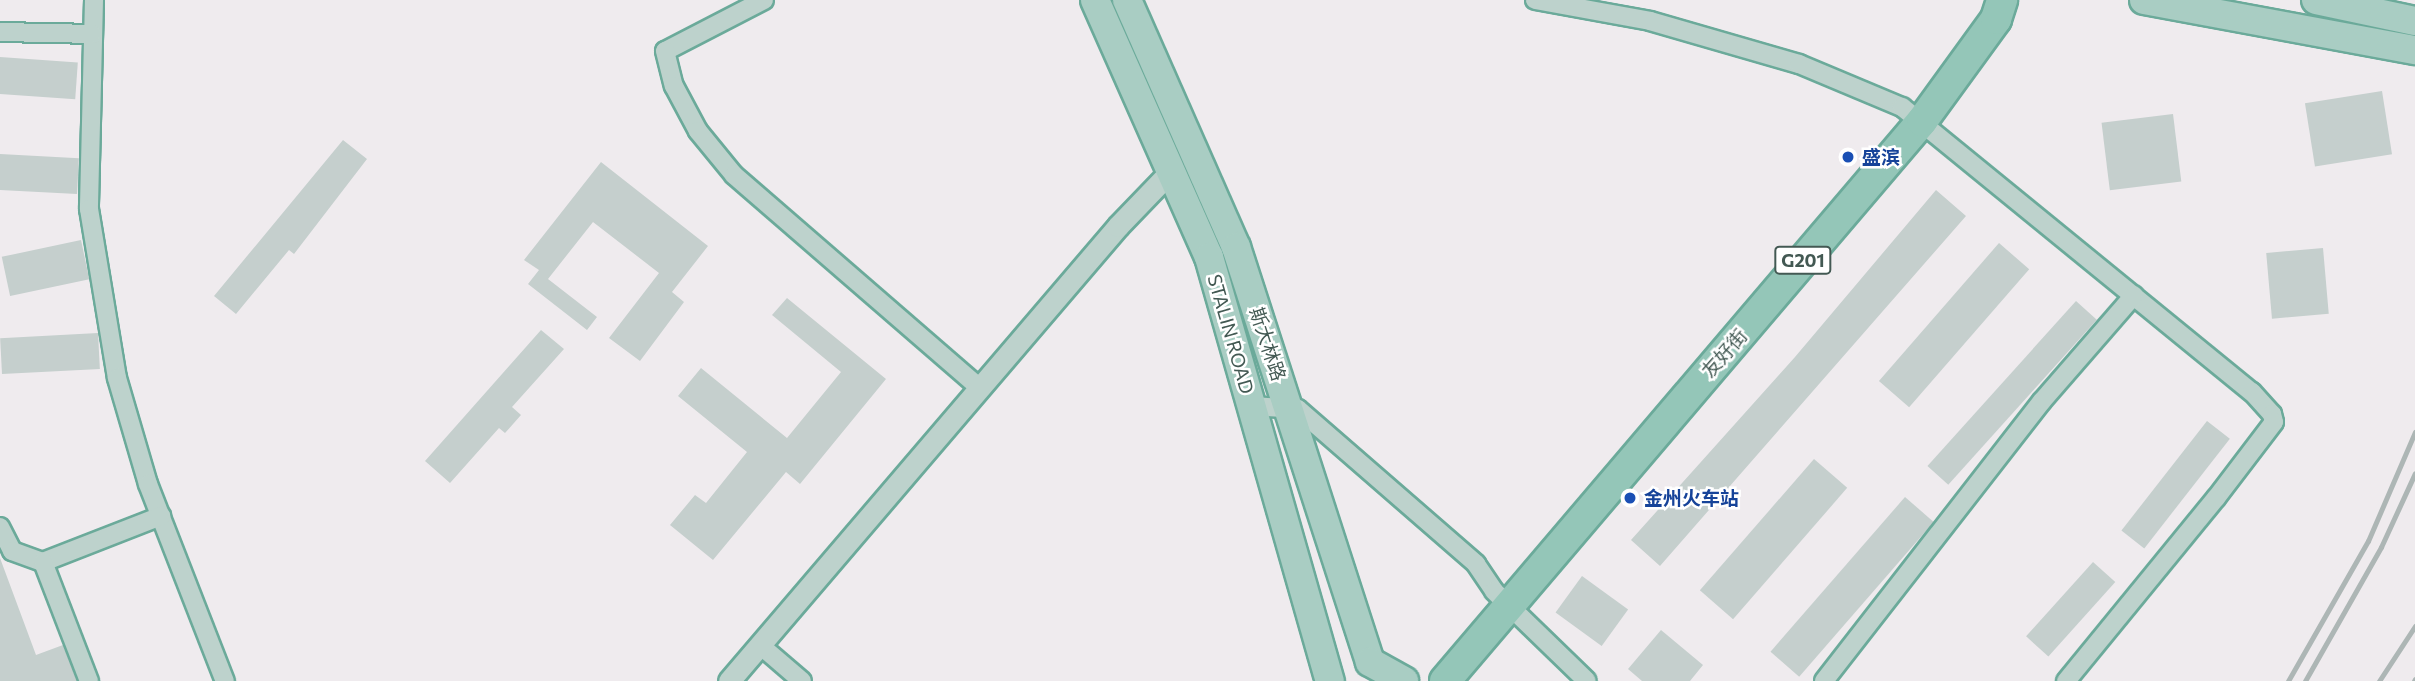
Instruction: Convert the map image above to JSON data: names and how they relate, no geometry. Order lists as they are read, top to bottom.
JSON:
{
  "streets": {
    "highway": ["G201", "友好街"],
    "main road": ["STALIN ROAD", "斯大林路"]
  },
  "places": ["盛滨", "金州火车站"]
}
